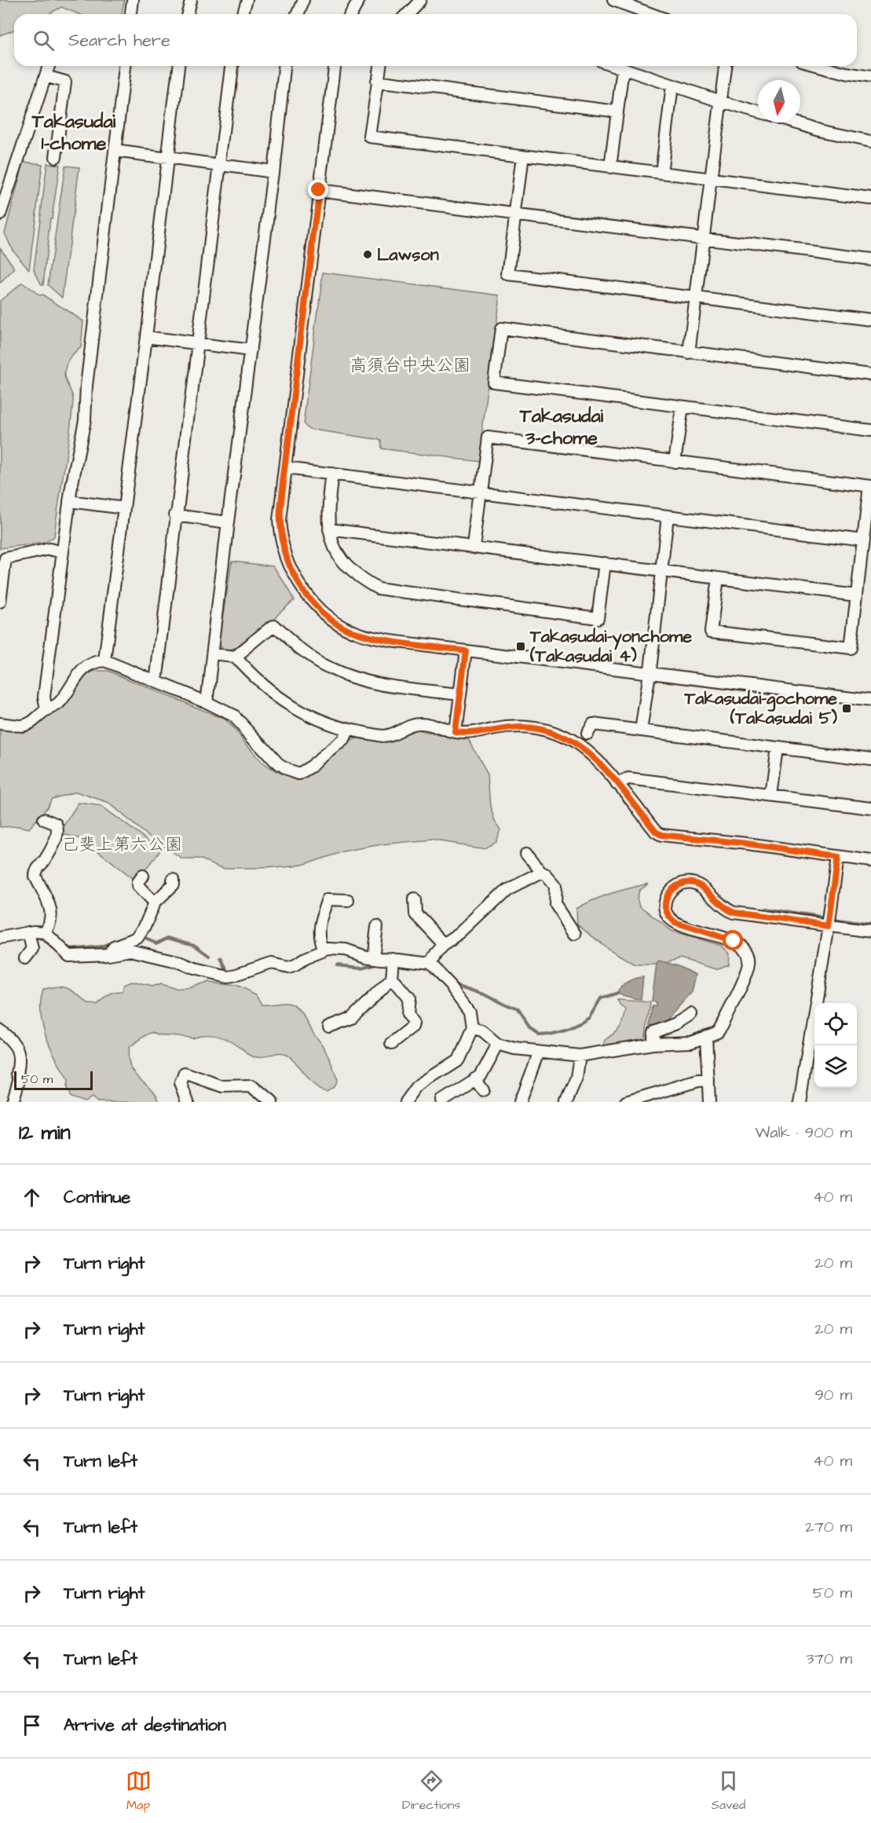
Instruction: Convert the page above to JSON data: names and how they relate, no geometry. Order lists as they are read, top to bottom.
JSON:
{
  "districts": ["Takasudai 1-chome", "Takasudai 3-chome"],
  "parks": ["高須台中央公園", "己斐上第六公園"],
  "places": {
    "other": ["Lawson"],
    "transit": ["Takasudai-yonchome (Takasudai 4)", "Takasudai-gochome (Takasudai 5)"]
  },
  "scale_bar": "50 m",
  "north": "bottom",
  "page": {
    "search": "Search here",
    "scale": "50 m",
    "heading": ["12 min", "Walk · 900 m"],
    "list": [
      ["Continue", "40 m"],
      ["Turn right", "20 m"],
      ["Turn right", "20 m"],
      ["Turn right", "90 m"],
      ["Turn left", "40 m"],
      ["Turn left", "270 m"],
      ["Turn right", "50 m"],
      ["Turn left", "370 m"],
      "Arrive at destination"
    ],
    "nav": ["Map", "Directions", "Saved"]
  }
}
